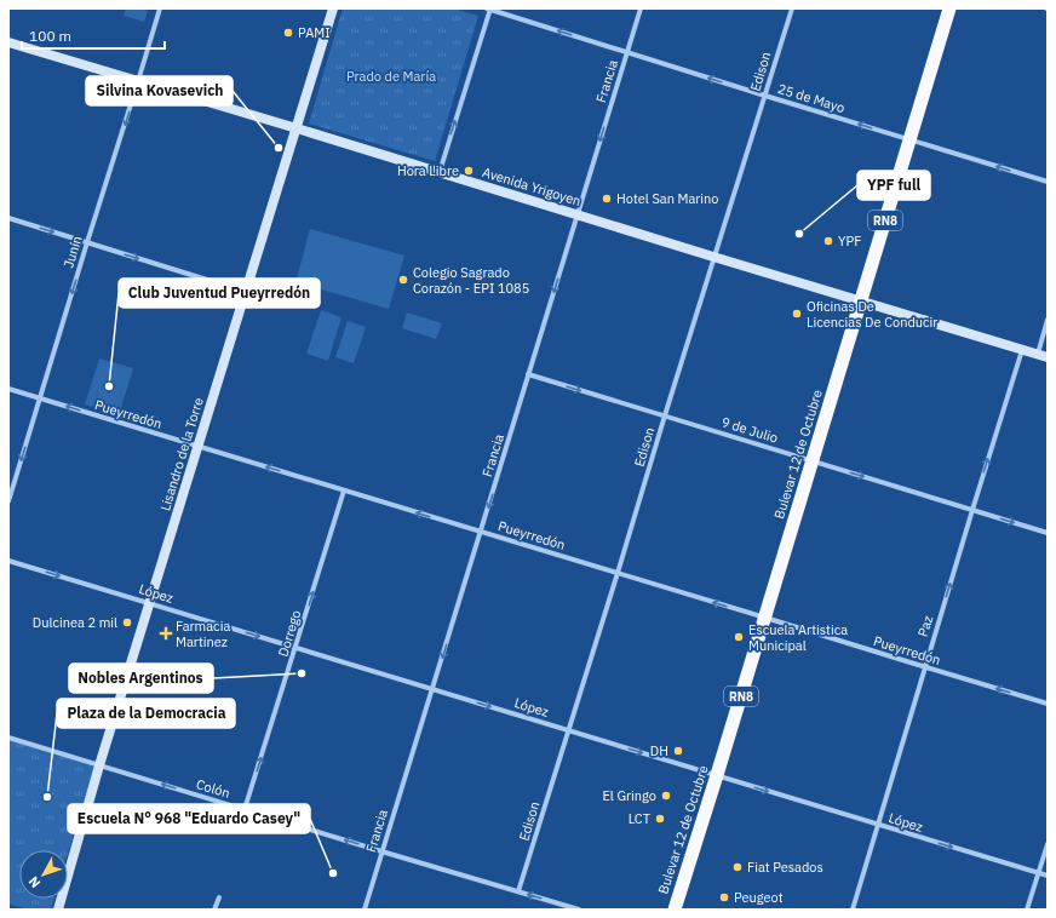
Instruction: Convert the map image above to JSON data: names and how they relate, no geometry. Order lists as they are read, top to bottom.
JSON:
{
  "streets": {
    "highway": ["RN8", "Bulevar 12 de Octubre"],
    "main road": ["Avenida Yrigoyen", "Lisandro de la Torre"],
    "street": [
      "Edison",
      "Francia",
      "25 de Mayo",
      "Junín",
      "Pueyrredón",
      "9 de Julio",
      "López",
      "Paz",
      "Dorrego",
      "Colón"
    ]
  },
  "crossings": [
    ["Edison", "25 de Mayo"],
    ["Edison", "Avenida Yrigoyen"],
    ["Edison", "Pueyrredón"],
    ["Edison", "9 de Julio"],
    ["Edison", "López"],
    ["Edison", "Colón"],
    ["Francia", "25 de Mayo"],
    ["Francia", "Avenida Yrigoyen"],
    ["Francia", "Pueyrredón"],
    ["Francia", "9 de Julio"],
    ["Francia", "López"],
    ["Francia", "Colón"],
    ["25 de Mayo", "Bulevar 12 de Octubre"],
    ["Avenida Yrigoyen", "Junín"],
    ["Avenida Yrigoyen", "Lisandro de la Torre"],
    ["Avenida Yrigoyen", "Bulevar 12 de Octubre"],
    ["Avenida Yrigoyen", "Paz"],
    ["Junín", "Pueyrredón"],
    ["Pueyrredón", "Lisandro de la Torre"],
    ["Pueyrredón", "Bulevar 12 de Octubre"],
    ["Pueyrredón", "Paz"],
    ["Pueyrredón", "Dorrego"],
    ["9 de Julio", "Bulevar 12 de Octubre"],
    ["9 de Julio", "Paz"],
    ["Lisandro de la Torre", "López"],
    ["Lisandro de la Torre", "Colón"],
    ["Bulevar 12 de Octubre", "López"],
    ["López", "Paz"],
    ["López", "Dorrego"],
    ["Dorrego", "Colón"]
  ],
  "one_way": [
    "Francia",
    "25 de Mayo",
    "Junín",
    "Pueyrredón",
    "9 de Julio",
    "López",
    "Paz",
    "Dorrego",
    "Colón"
  ],
  "parks": ["Prado de María"],
  "places": {
    "other": [
      "PAMI",
      "Silvina Kovasevich",
      "Hora Libre",
      "Hotel San Marino",
      "YPF full",
      "YPF",
      "Colegio Sagrado Corazón - EPI 1085",
      "Oficinas De Licencias De Conducir",
      "Club Juventud Pueyrredón",
      "Dulcinea 2 mil",
      "Escuela Artistica Municipal",
      "Nobles Argentinos",
      "DH",
      "El Gringo",
      "Plaza de la Democracia",
      "LCT",
      "Fiat Pesados",
      "Escuela N° 968 \"Eduardo Casey\"",
      "Peugeot"
    ],
    "health": ["Farmacia Martinez"]
  },
  "scale_bar": "100 m",
  "north": "bottom left"
}
